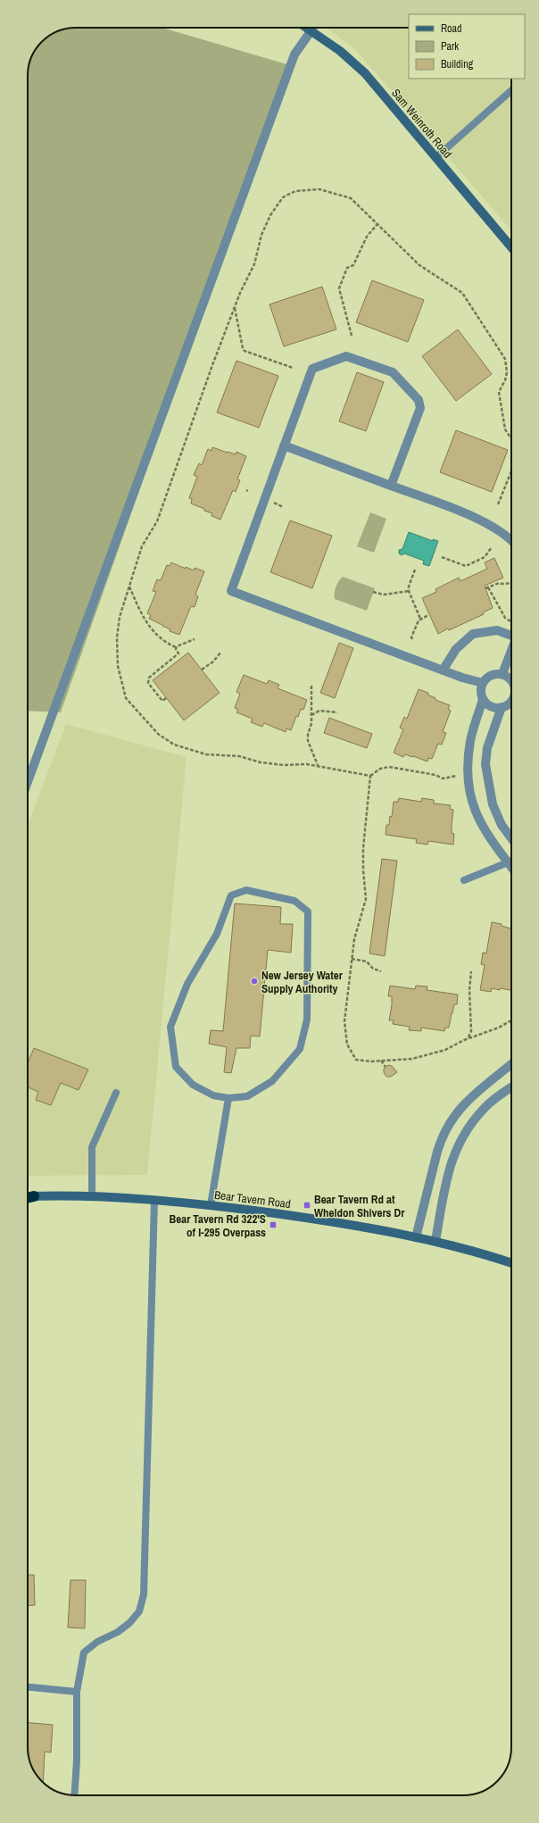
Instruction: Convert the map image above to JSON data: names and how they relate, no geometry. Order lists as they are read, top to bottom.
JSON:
{
  "streets": {
    "street": ["Sam Weinroth Road", "Bear Tavern Road"]
  },
  "places": {
    "other": ["New Jersey Water Supply Authority"],
    "transit": ["Bear Tavern Rd at Wheldon Shivers Dr", "Bear Tavern Rd 322'S of I-295 Overpass"]
  },
  "legend": ["Road", "Park", "Building"]
}
